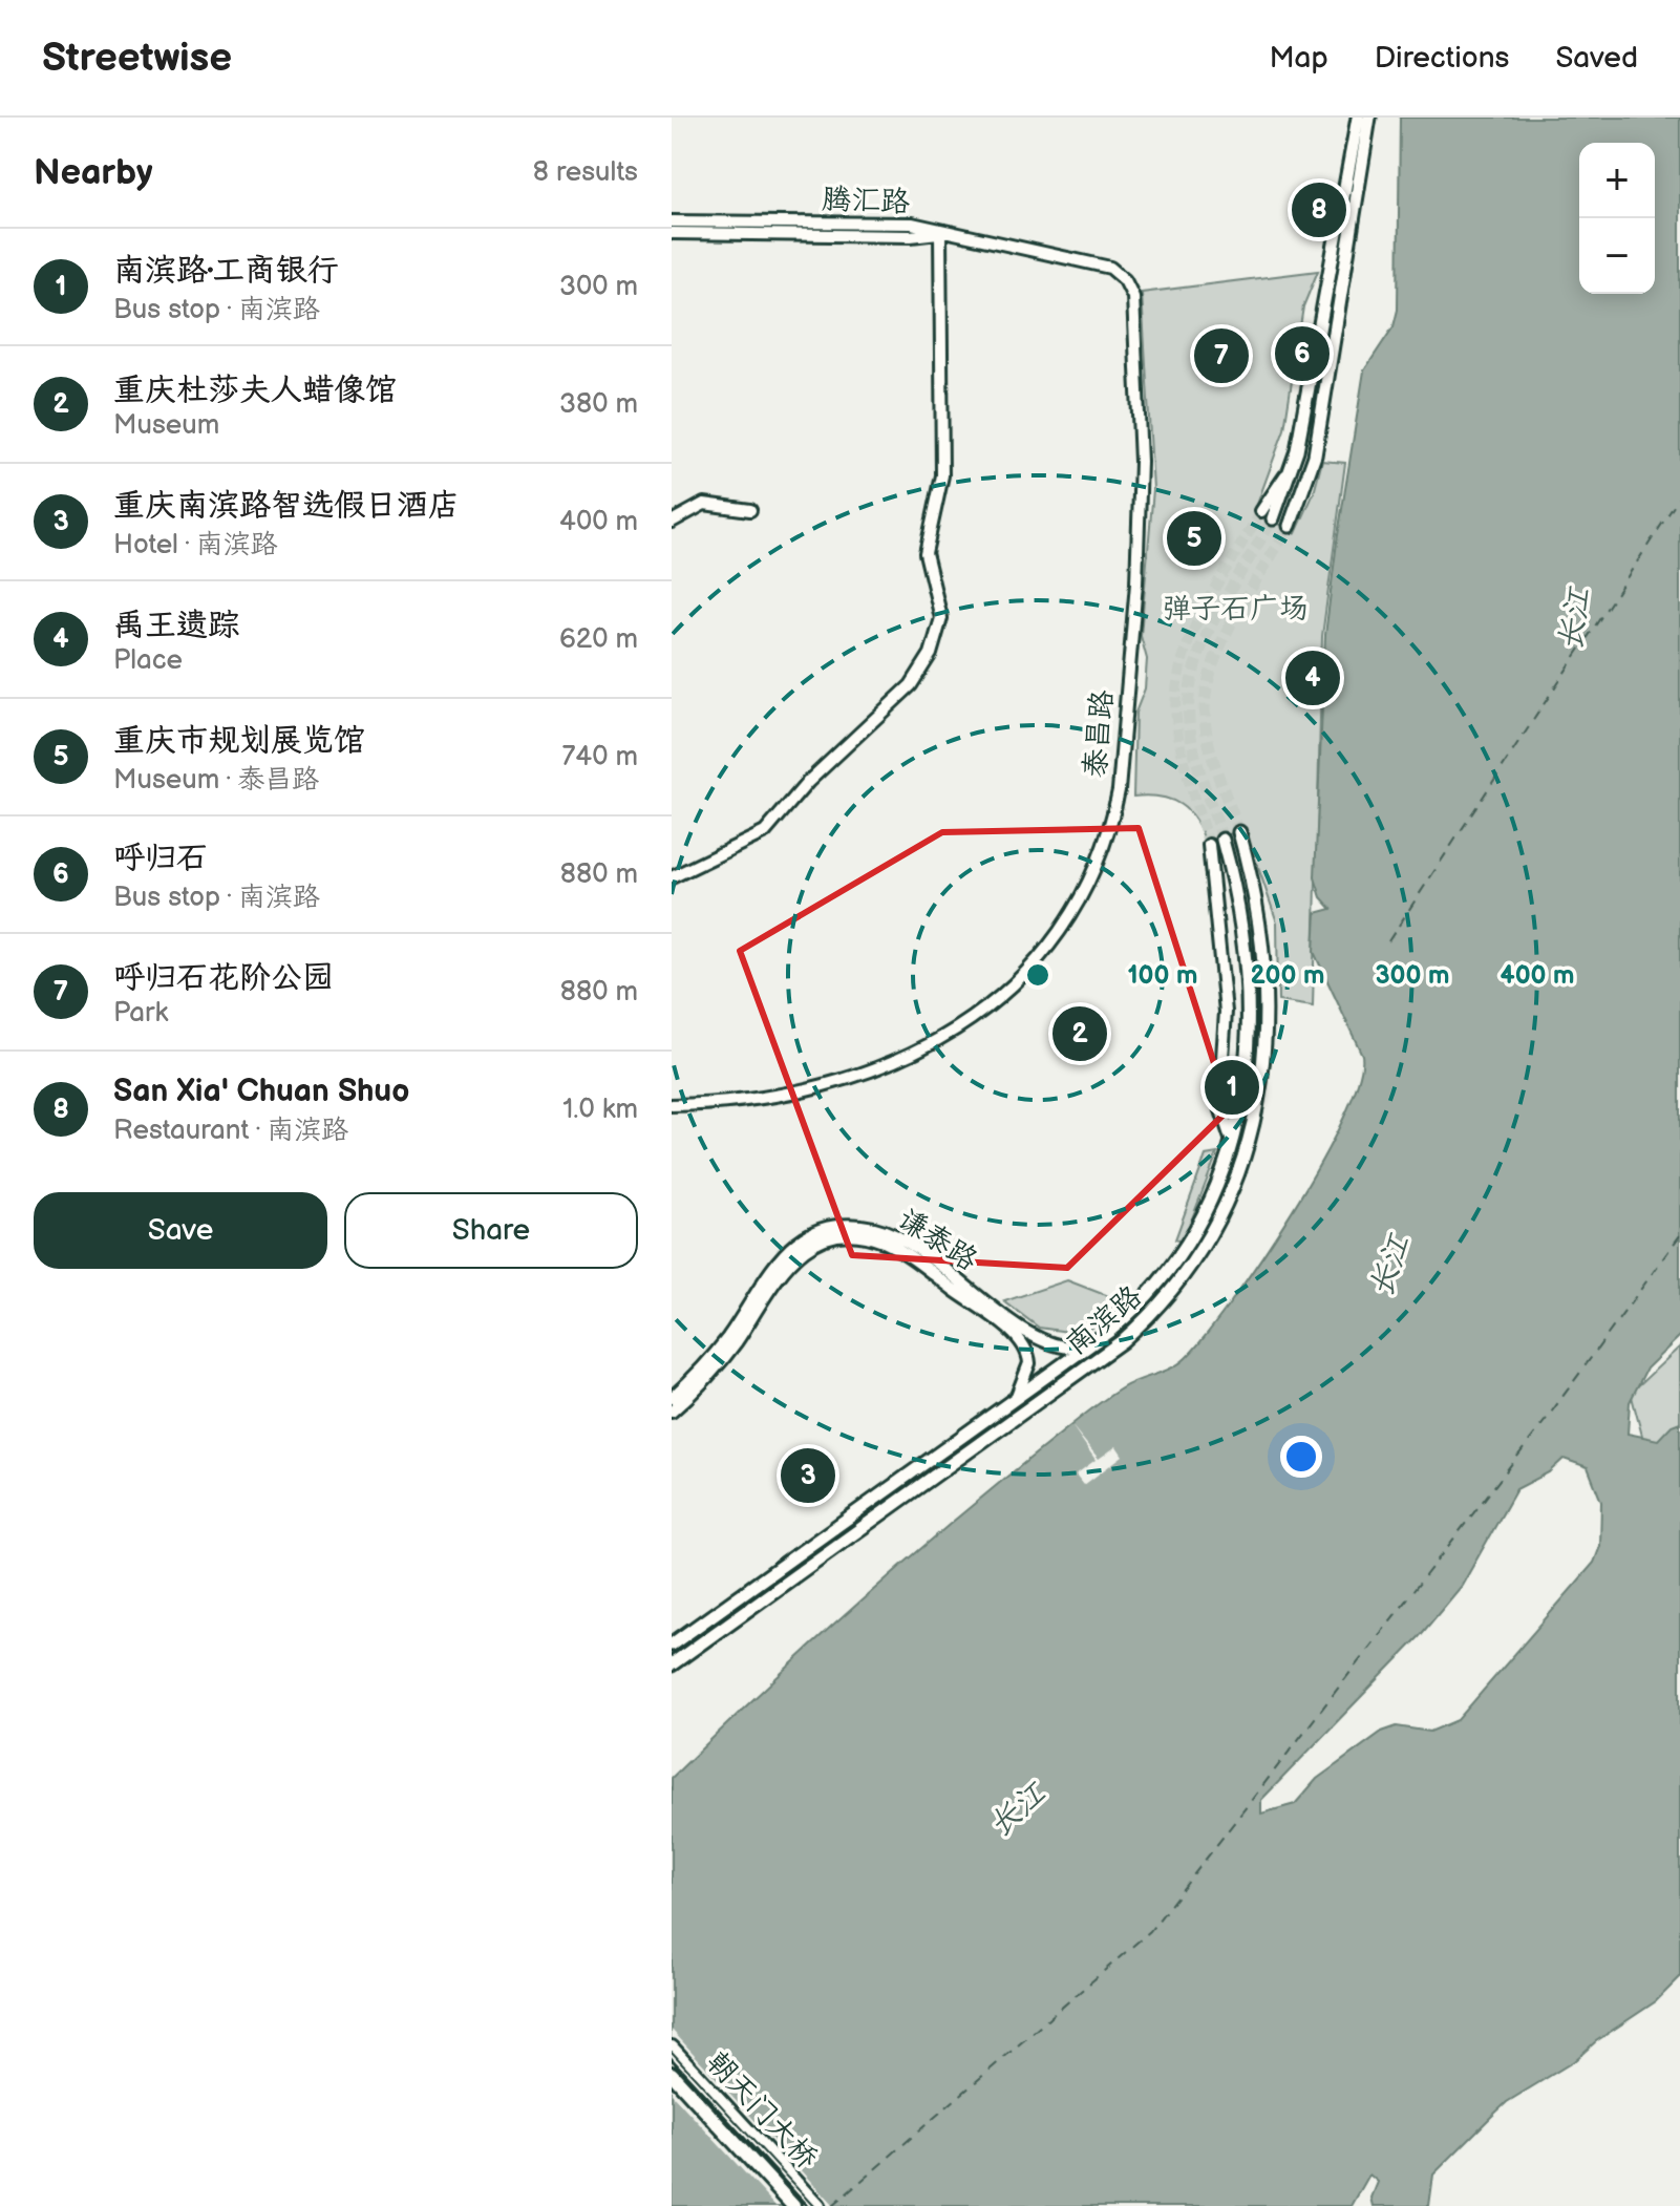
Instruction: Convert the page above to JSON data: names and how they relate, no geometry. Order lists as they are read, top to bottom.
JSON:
{
  "streets": {
    "highway": ["朝天门大桥"],
    "main road": ["南滨路"],
    "street": ["腾汇路", "泰昌路", "谦泰路"]
  },
  "crossings": [
    ["腾汇路", "泰昌路"],
    ["谦泰路", "南滨路"]
  ],
  "water": ["长江"],
  "parks": ["弹子石广场"],
  "page": {
    "header": "Streetwise",
    "nav": ["Map", "Directions", "Saved"],
    "heading": ["Nearby", "8 results"],
    "map_buttons": ["+", "−"],
    "pins": [
      "8",
      "6",
      "7",
      "5",
      "4",
      "2",
      "1",
      "3"
    ],
    "list": [
      {
        "mark": "1",
        "name": "南滨路·工商银行",
        "note": "Bus stop · 南滨路",
        "value": "300 m"
      },
      {
        "mark": "2",
        "name": "重庆杜莎夫人蜡像馆",
        "note": "Museum",
        "value": "380 m"
      },
      {
        "mark": "3",
        "name": "重庆南滨路智选假日酒店",
        "note": "Hotel · 南滨路",
        "value": "400 m"
      },
      {
        "mark": "4",
        "name": "禹王遗踪",
        "note": "Place",
        "value": "620 m"
      },
      {
        "mark": "5",
        "name": "重庆市规划展览馆",
        "note": "Museum · 泰昌路",
        "value": "740 m"
      },
      {
        "mark": "6",
        "name": "呼归石",
        "note": "Bus stop · 南滨路",
        "value": "880 m"
      },
      {
        "mark": "7",
        "name": "呼归石花阶公园",
        "note": "Park",
        "value": "880 m"
      },
      {
        "mark": "8",
        "name": "San Xia' Chuan Shuo",
        "note": "Restaurant · 南滨路",
        "value": "1.0 km"
      }
    ],
    "buttons": ["Save", "Share"]
  },
  "rings": [
    "100 m",
    "200 m",
    "300 m",
    "400 m"
  ]
}
